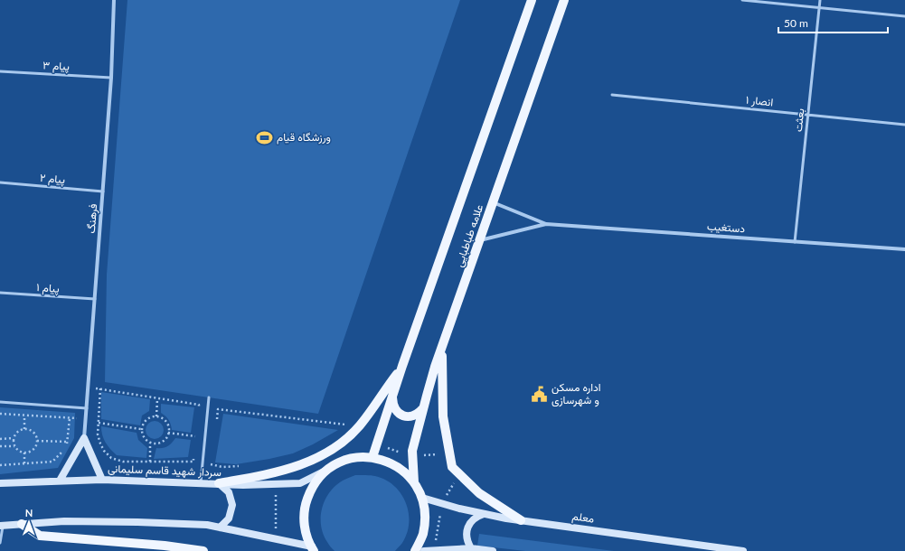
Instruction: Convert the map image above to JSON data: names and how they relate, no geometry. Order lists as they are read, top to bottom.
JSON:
{
  "streets": {
    "main road": ["علامه طباطبایی", "سردار شهید قاسم سلیمانی", "معلم"],
    "street": ["فرهنگ", "دستغیب"],
    "lane": [
      "پیام ۳",
      "انصار ۱",
      "بعثت",
      "پیام ۲",
      "پیام ۱"
    ]
  },
  "crossings": [
    ["پیام ۳", "فرهنگ"],
    ["انصار ۱", "بعثت"],
    ["بعثت", "دستغیب"],
    ["پیام ۲", "فرهنگ"],
    ["فرهنگ", "پیام ۱"]
  ],
  "places": {
    "sports": ["ورزشگاه قیام"],
    "public building": ["اداره مسکن و شهرسازی"]
  },
  "scale_bar": "50 m",
  "north": "top"
}
